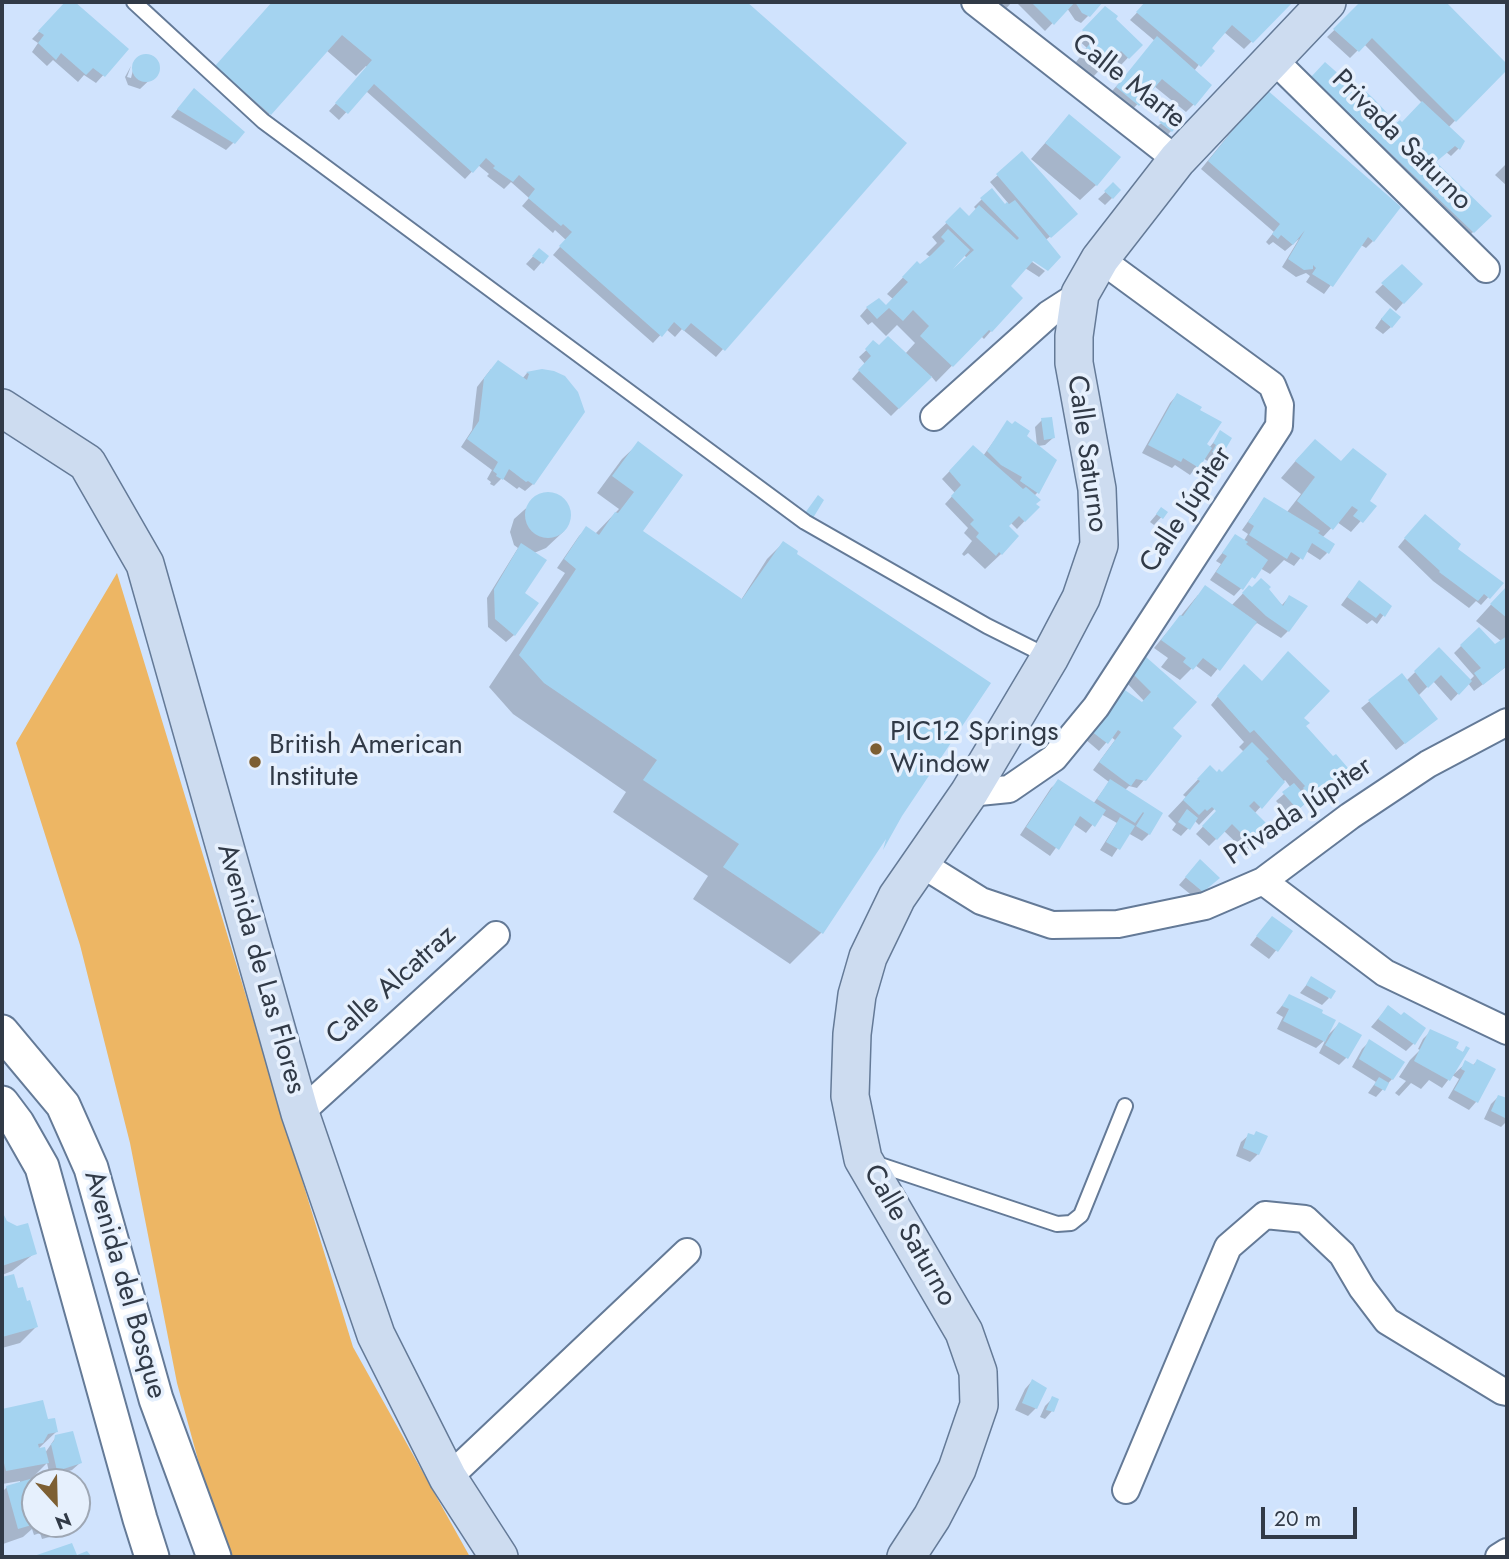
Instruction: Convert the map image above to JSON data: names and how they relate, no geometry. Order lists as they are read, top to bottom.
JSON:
{
  "streets": {
    "main road": ["Calle Saturno", "Avenida de Las Flores"],
    "street": [
      "Calle Marte",
      "Privada Saturno",
      "Calle Júpiter",
      "Privada Júpiter",
      "Calle Alcatraz",
      "Avenida del Bosque"
    ]
  },
  "crossings": [
    ["Calle Marte", "Calle Saturno"],
    ["Privada Saturno", "Calle Saturno"],
    ["Calle Saturno", "Calle Júpiter"],
    ["Calle Saturno", "Privada Júpiter"],
    ["Avenida de Las Flores", "Calle Alcatraz"]
  ],
  "places": ["PIC12 Springs Window", "British American Institute"],
  "scale_bar": "20 m",
  "north": "bottom"
}
